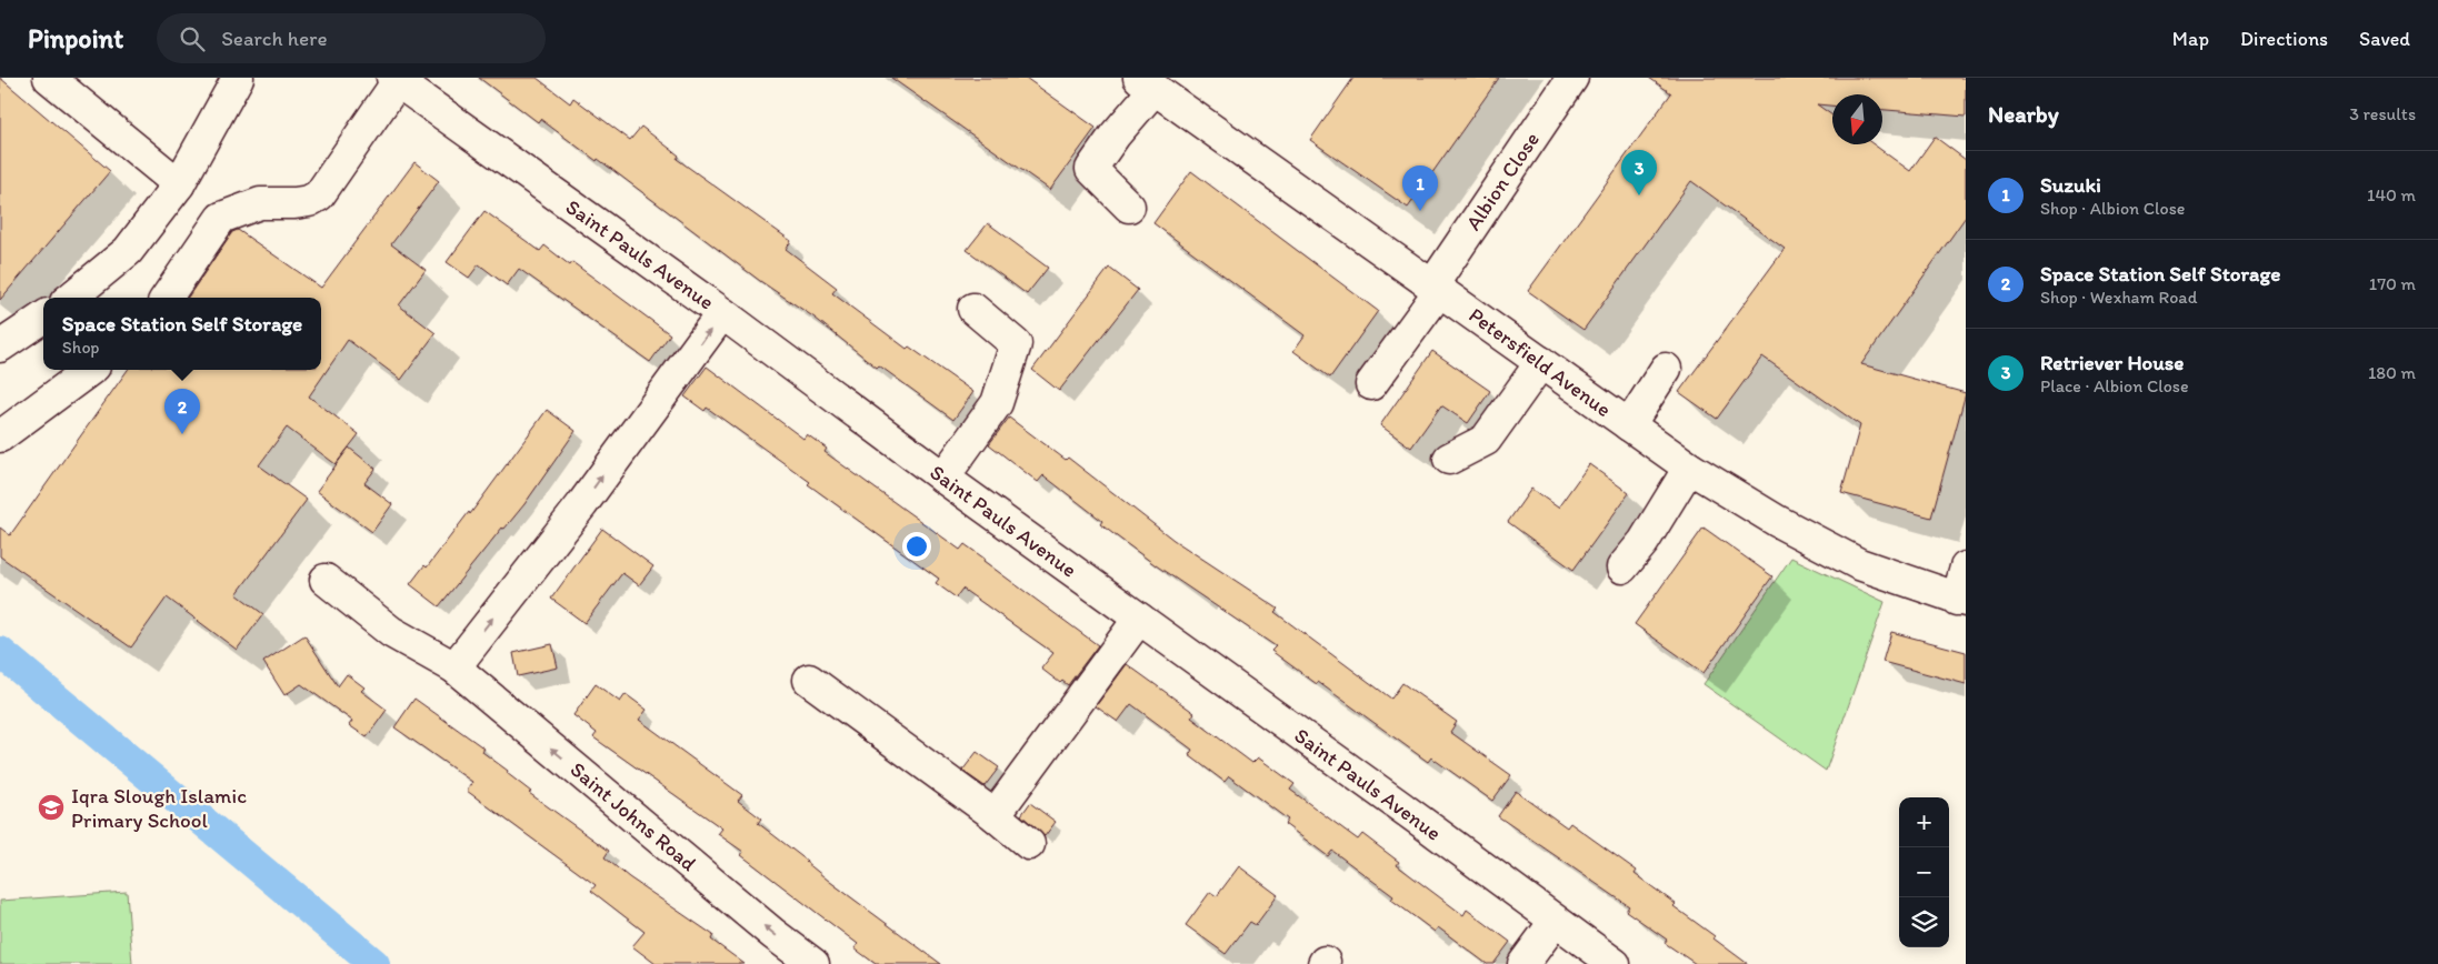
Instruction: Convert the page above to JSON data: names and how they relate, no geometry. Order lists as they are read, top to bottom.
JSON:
{
  "streets": {
    "street": [
      "Albion Close",
      "Saint Pauls Avenue",
      "Petersfield Avenue",
      "Saint Johns Road"
    ]
  },
  "crossings": [
    ["Albion Close", "Petersfield Avenue"]
  ],
  "places": {
    "school or university": ["Iqra Slough Islamic Primary School"]
  },
  "north": "bottom",
  "page": {
    "header": "Pinpoint",
    "search": "Search here",
    "nav": ["Map", "Directions", "Saved"],
    "heading": ["Nearby", "3 results"],
    "pins": ["3", "1", "2"],
    "list": [
      {
        "mark": "1",
        "name": "Suzuki",
        "note": "Shop · Albion Close",
        "value": "140 m"
      },
      {
        "mark": "2",
        "name": "Space Station Self Storage",
        "note": "Shop · Wexham Road",
        "value": "170 m"
      },
      {
        "mark": "3",
        "name": "Retriever House",
        "note": "Place · Albion Close",
        "value": "180 m"
      }
    ],
    "popup": ["Space Station Self Storage", "Shop"],
    "map_buttons": ["+", "−"]
  }
}
